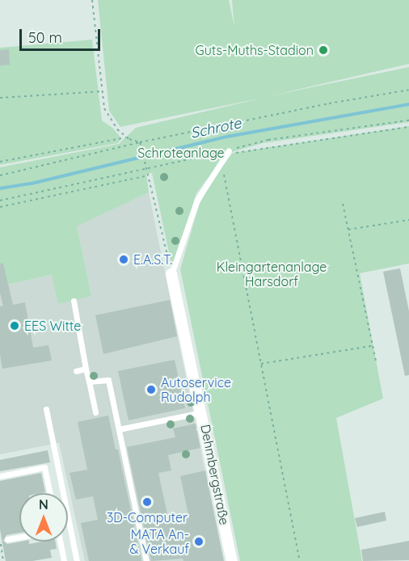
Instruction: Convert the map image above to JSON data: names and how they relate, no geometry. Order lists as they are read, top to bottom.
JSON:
{
  "streets": {
    "street": ["Dehmbergstraße"]
  },
  "water": ["Schrote"],
  "parks": ["Schroteanlage", "Kleingartenanlage Harsdorf"],
  "places": [
    "Guts-Muths-Stadion",
    "E.A.S.T.",
    "EES Witte",
    "Autoservice Rudolph",
    "3D-Computer",
    "MATA An- & Verkauf"
  ],
  "scale_bar": "50 m",
  "north": "top"
}
